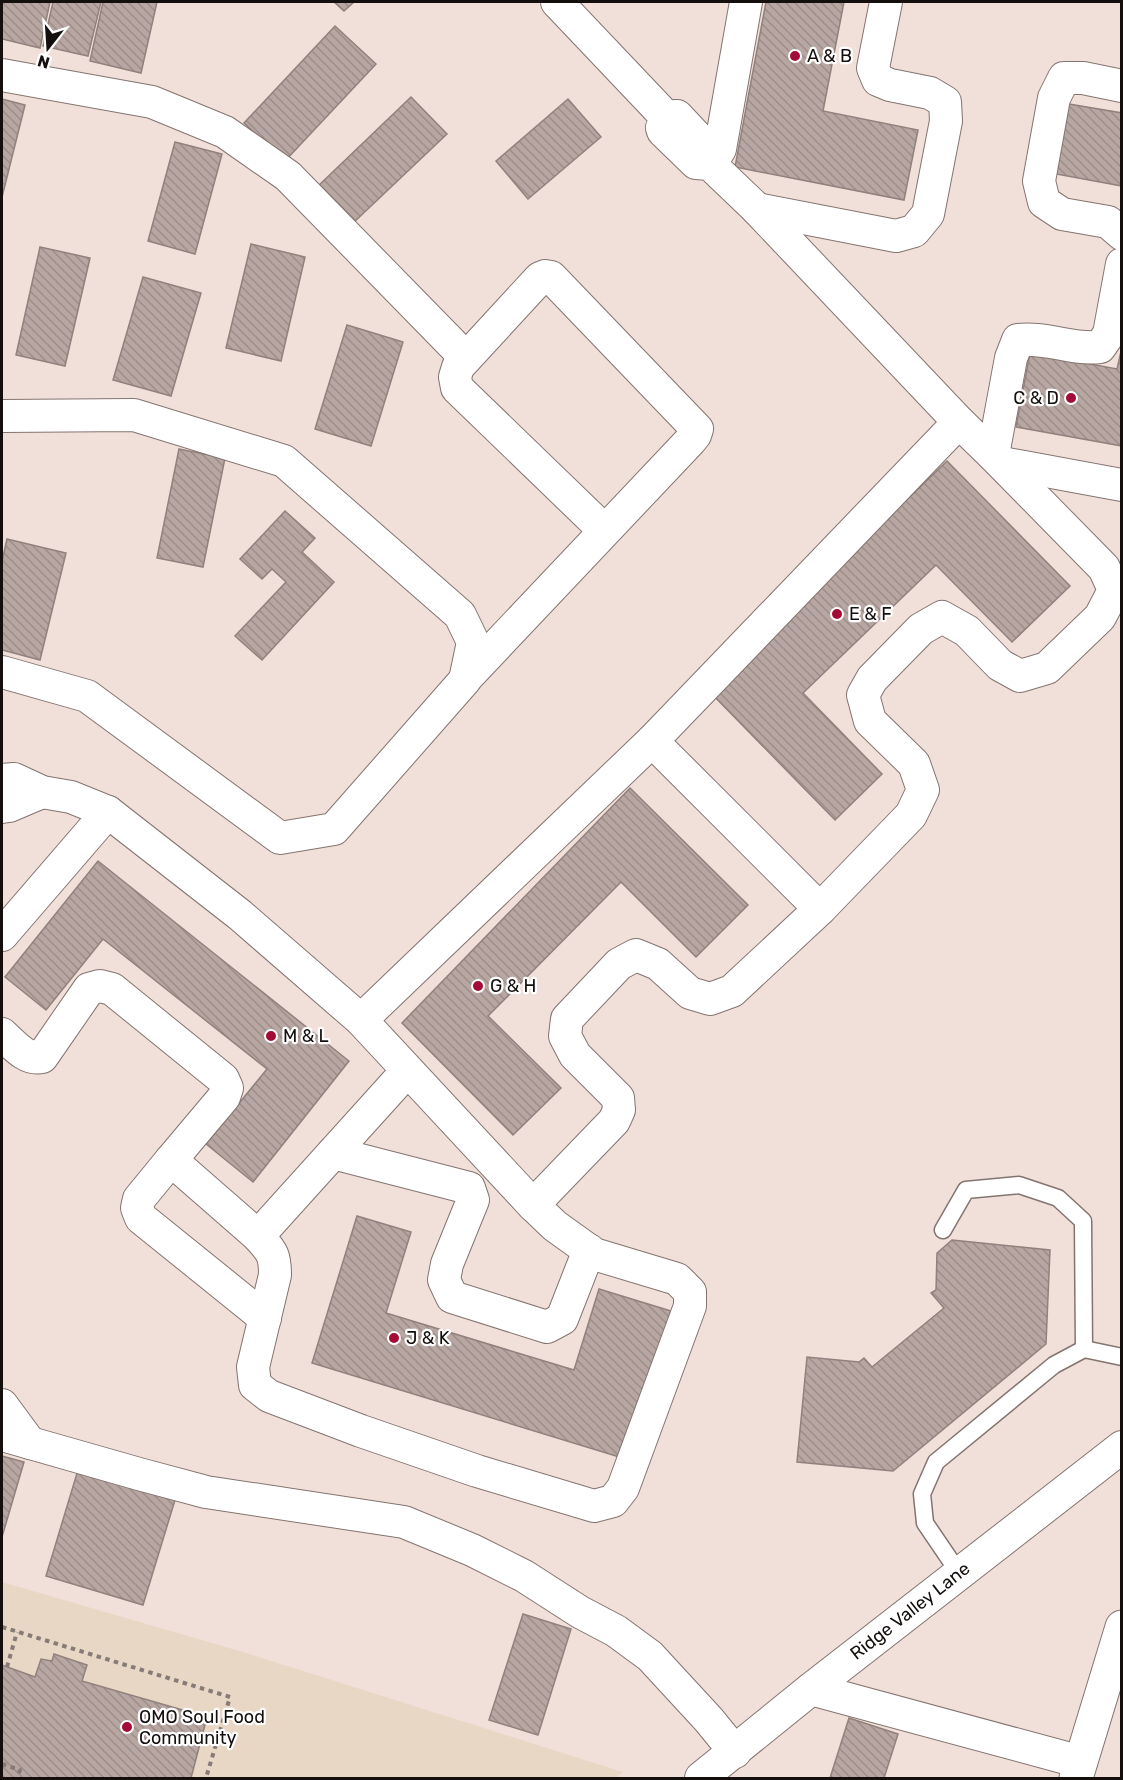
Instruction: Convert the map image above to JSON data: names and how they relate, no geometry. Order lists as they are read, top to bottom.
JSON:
{
  "streets": {
    "street": ["Ridge Valley Lane"]
  },
  "places": [
    "A & B",
    "C & D",
    "E & F",
    "G & H",
    "M & L",
    "J & K",
    "OMO Soul Food Community"
  ],
  "north": "bottom"
}
